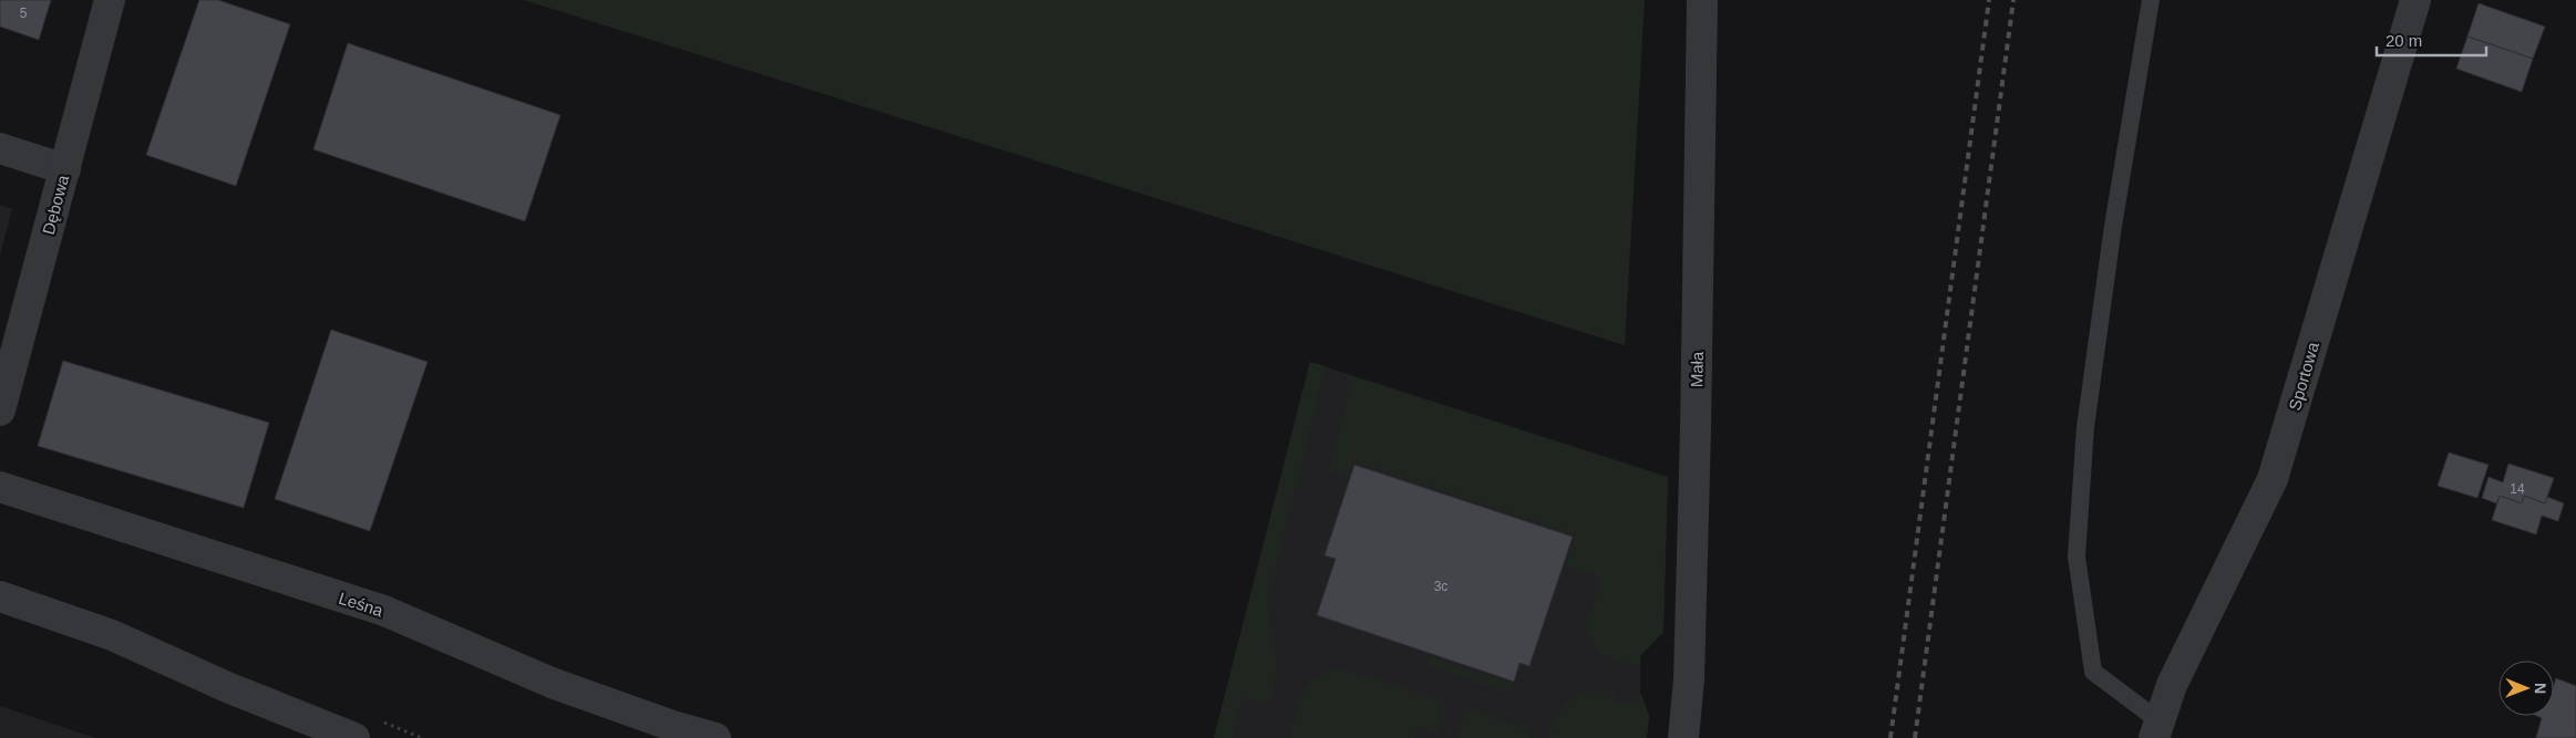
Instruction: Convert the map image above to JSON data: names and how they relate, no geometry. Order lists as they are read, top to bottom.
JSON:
{
  "streets": {
    "street": [
      "Dębowa",
      "Mała",
      "Sportowa",
      "Leśna"
    ]
  },
  "house_numbers": ["5", "14", "3c"],
  "scale_bar": "20 m",
  "north": "right"
}
